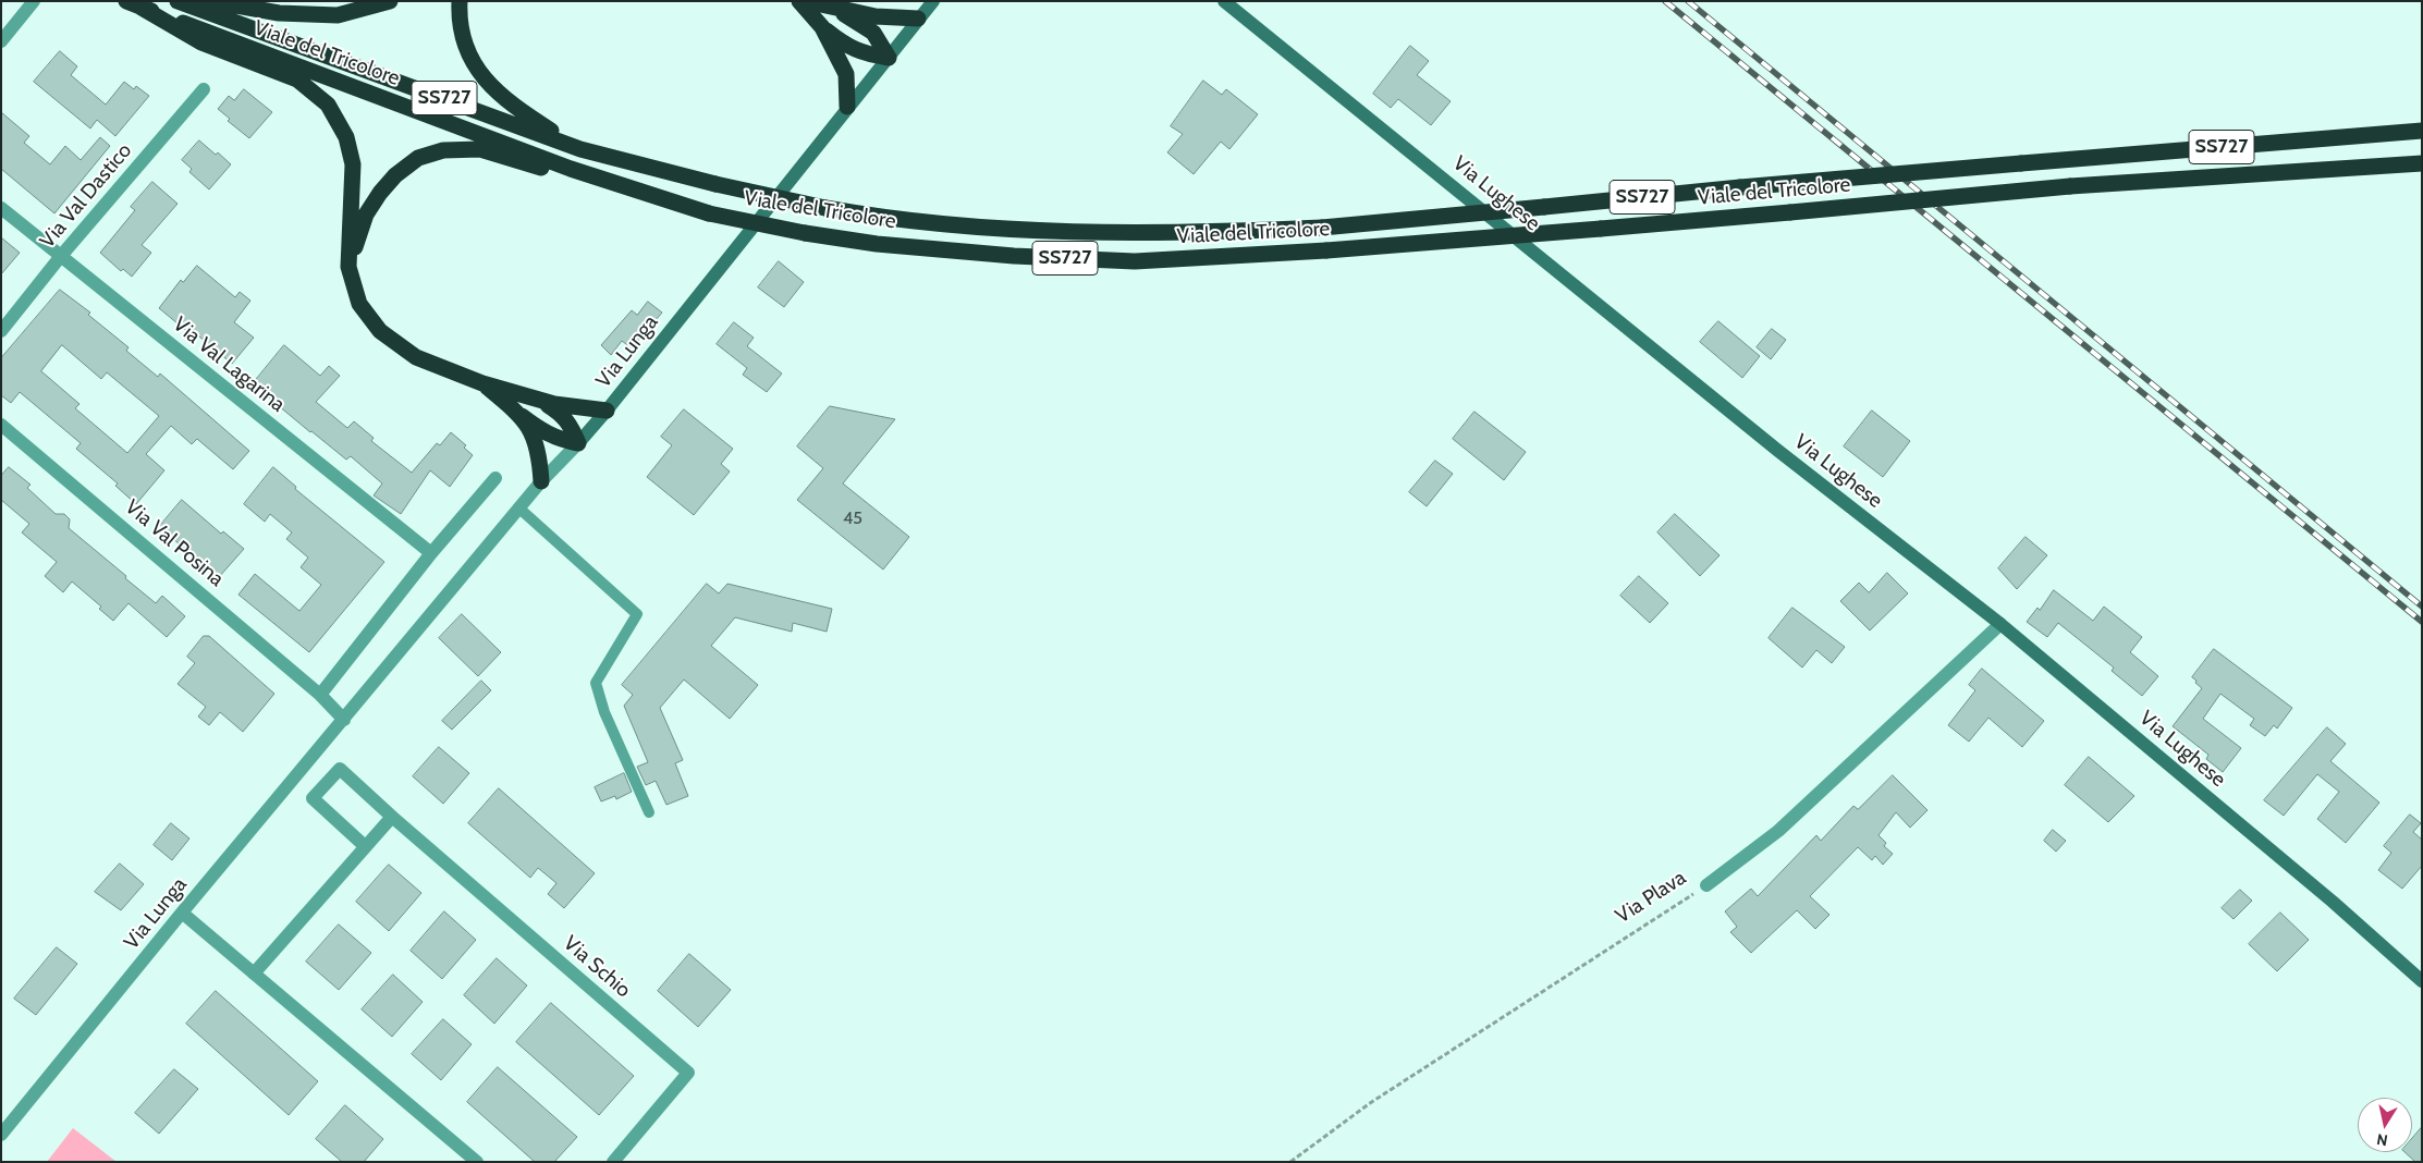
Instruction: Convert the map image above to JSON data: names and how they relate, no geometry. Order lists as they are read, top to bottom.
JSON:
{
  "streets": {
    "highway": ["Viale del Tricolore", "SS727"],
    "main road": ["Via Lughese", "Via Lunga"],
    "street": [
      "Via Val Dastico",
      "Via Val Lagarina",
      "Via Val Posina",
      "Via Plava",
      "Via Schio"
    ]
  },
  "crossings": [
    ["Via Lughese", "Via Plava"],
    ["Via Val Dastico", "Via Val Lagarina"]
  ],
  "house_numbers": ["45"],
  "north": "bottom"
}
